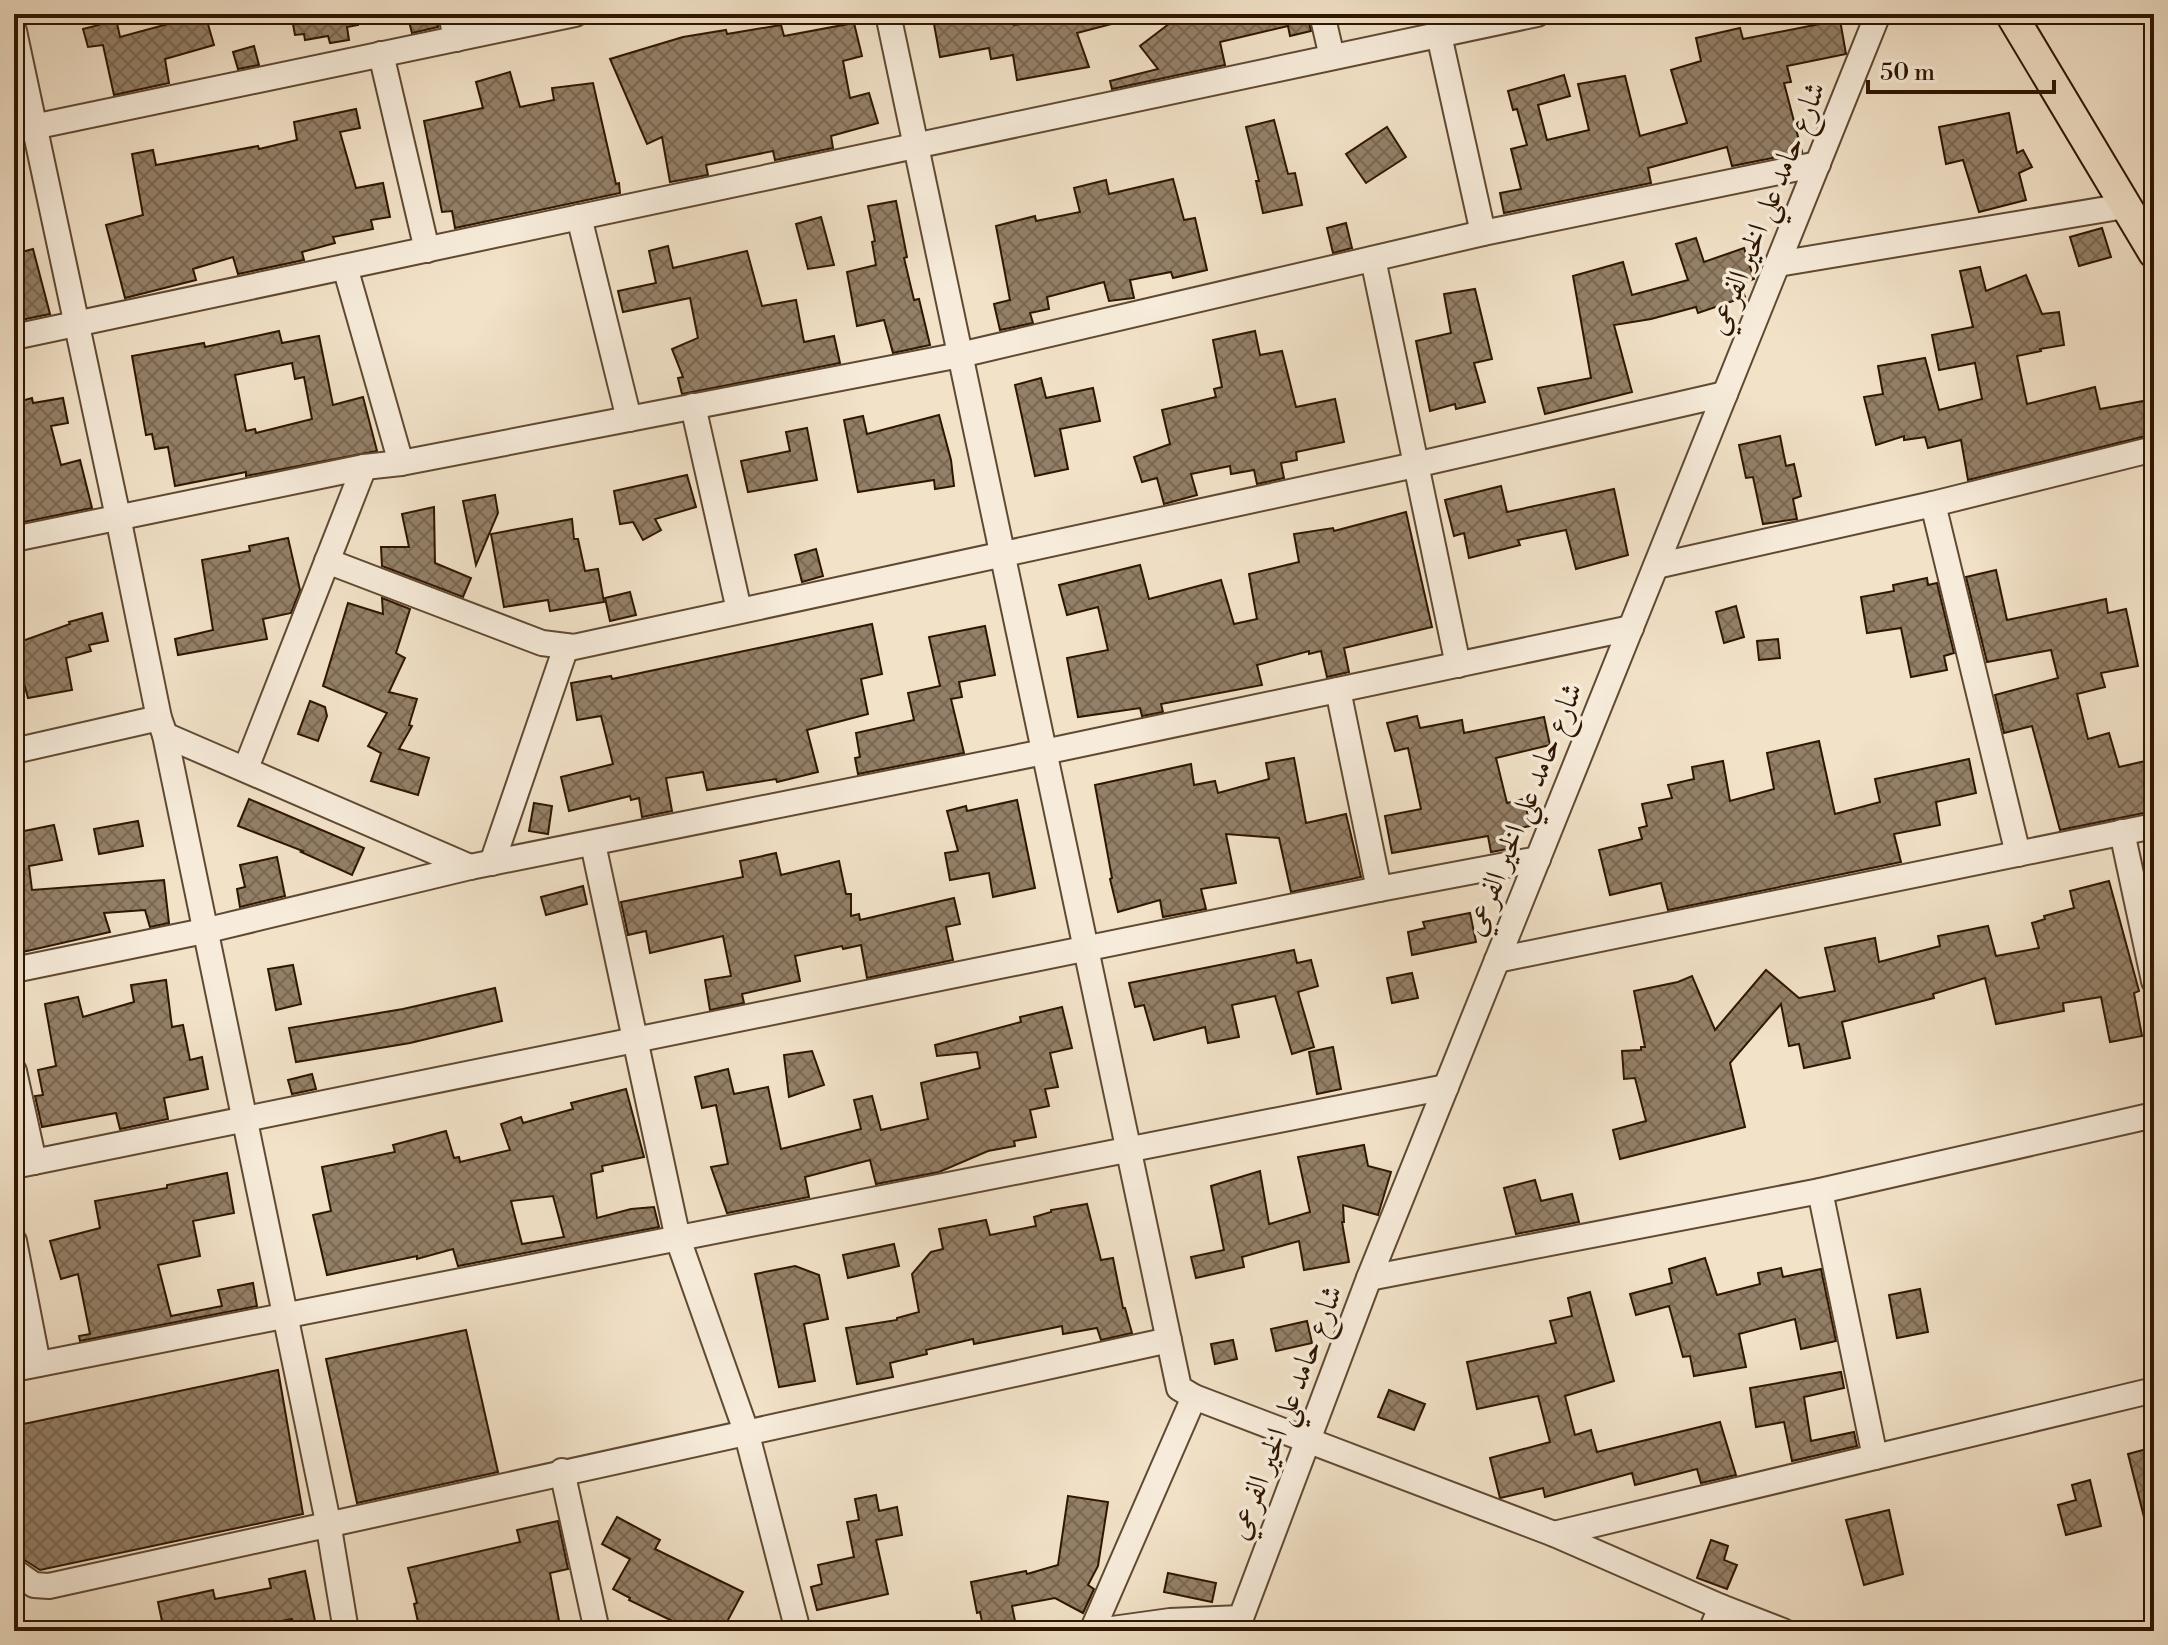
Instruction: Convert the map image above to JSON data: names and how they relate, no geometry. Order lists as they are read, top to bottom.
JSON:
{
  "streets": {
    "street": ["شارع حامد علي الخير الفرعي"]
  },
  "scale_bar": "50 m"
}
